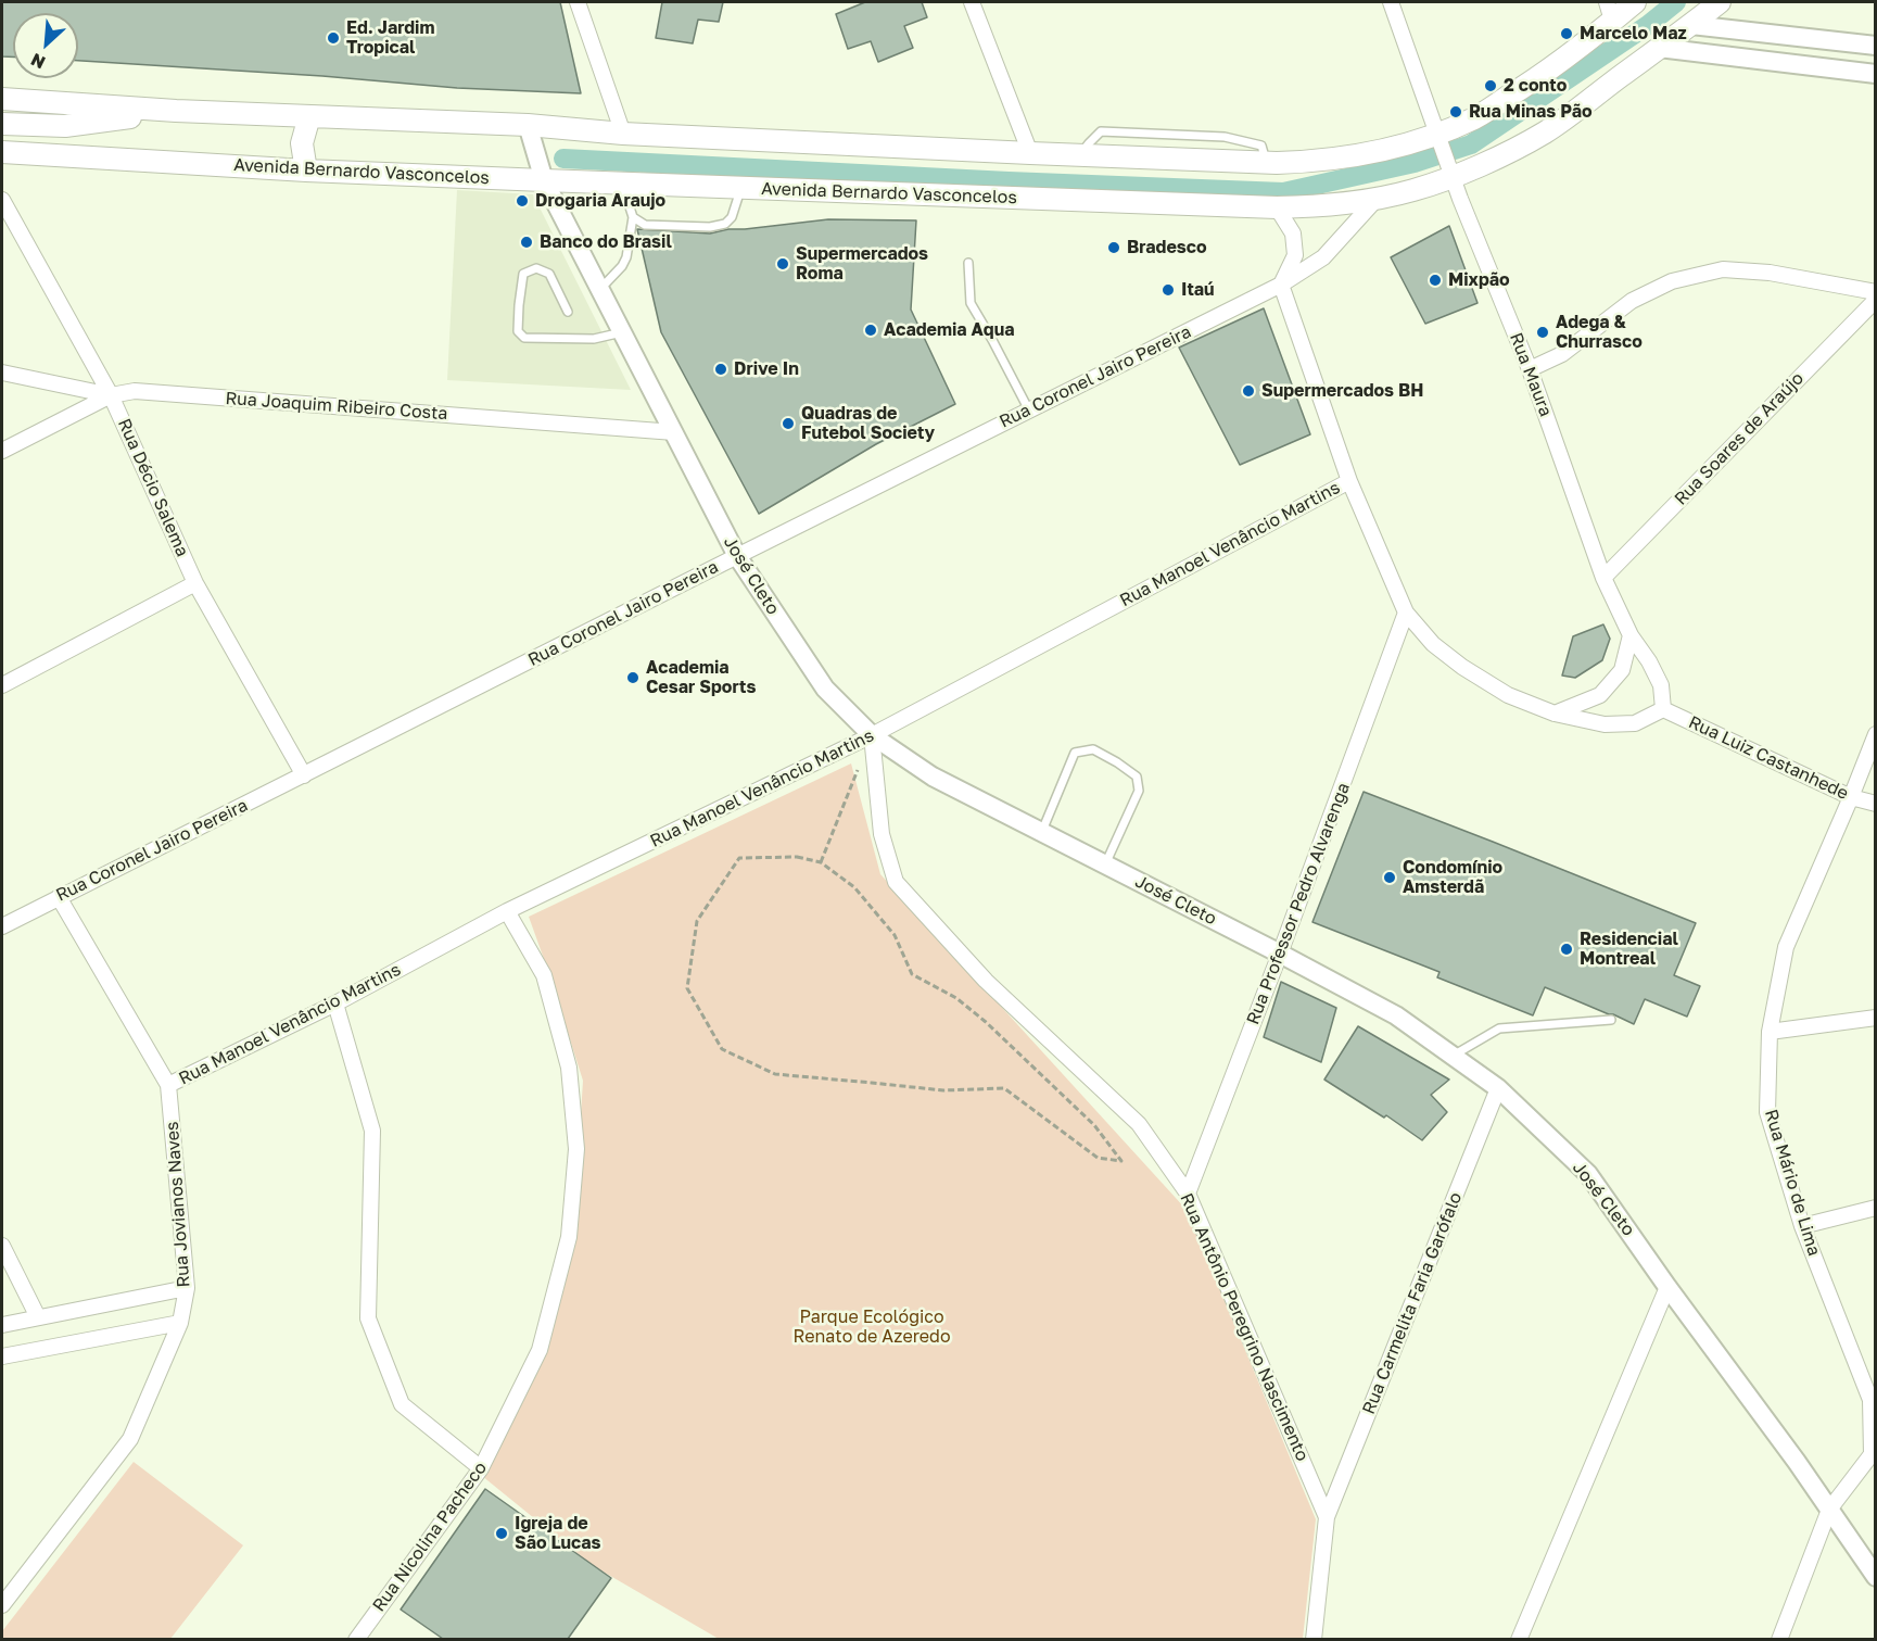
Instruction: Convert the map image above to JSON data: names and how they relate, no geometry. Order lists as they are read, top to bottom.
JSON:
{
  "streets": {
    "main road": ["Avenida Bernardo Vasconcelos"],
    "street": [
      "Rua Maura",
      "Rua Coronel Jairo Pereira",
      "Rua Joaquim Ribeiro Costa",
      "Rua Soares de Araújo",
      "Rua Décio Salema",
      "Rua Manoel Venâncio Martins",
      "José Cleto",
      "Rua Luiz Castanhede",
      "Rua Professor Pedro Alvarenga",
      "Rua Mário de Lima",
      "Rua Jovianos Naves",
      "Rua Carmelita Faria Garófalo",
      "Rua Antônio Peregrino Nascimento",
      "Rua Nicolina Pacheco"
    ]
  },
  "crossings": [
    ["Avenida Bernardo Vasconcelos", "Rua Maura"],
    ["Avenida Bernardo Vasconcelos", "Rua Coronel Jairo Pereira"],
    ["Avenida Bernardo Vasconcelos", "José Cleto"],
    ["Rua Maura", "Rua Soares de Araújo"],
    ["Rua Coronel Jairo Pereira", "Rua Décio Salema"],
    ["Rua Coronel Jairo Pereira", "José Cleto"],
    ["Rua Coronel Jairo Pereira", "Rua Jovianos Naves"],
    ["Rua Joaquim Ribeiro Costa", "Rua Décio Salema"],
    ["Rua Joaquim Ribeiro Costa", "José Cleto"],
    ["Rua Manoel Venâncio Martins", "José Cleto"],
    ["Rua Manoel Venâncio Martins", "Rua Jovianos Naves"],
    ["Rua Manoel Venâncio Martins", "Rua Antônio Peregrino Nascimento"],
    ["Rua Manoel Venâncio Martins", "Rua Nicolina Pacheco"],
    ["José Cleto", "Rua Professor Pedro Alvarenga"],
    ["José Cleto", "Rua Mário de Lima"],
    ["José Cleto", "Rua Carmelita Faria Garófalo"],
    ["José Cleto", "Rua Antônio Peregrino Nascimento"],
    ["Rua Luiz Castanhede", "Rua Mário de Lima"],
    ["Rua Professor Pedro Alvarenga", "Rua Antônio Peregrino Nascimento"],
    ["Rua Carmelita Faria Garófalo", "Rua Antônio Peregrino Nascimento"]
  ],
  "parks": ["Parque Ecológico Renato de Azeredo"],
  "places": [
    "Marcelo Maz",
    "Ed. Jardim Tropical",
    "2 conto",
    "Rua Minas Pão",
    "Drogaria Araujo",
    "Banco do Brasil",
    "Bradesco",
    "Supermercados Roma",
    "Mixpão",
    "Itaú",
    "Academia Aqua",
    "Adega & Churrasco",
    "Drive In",
    "Supermercados BH",
    "Quadras de Futebol Society",
    "Academia Cesar Sports",
    "Condomínio Amsterdã",
    "Residencial Montreal",
    "Igreja de São Lucas"
  ],
  "north": "bottom left"
}
